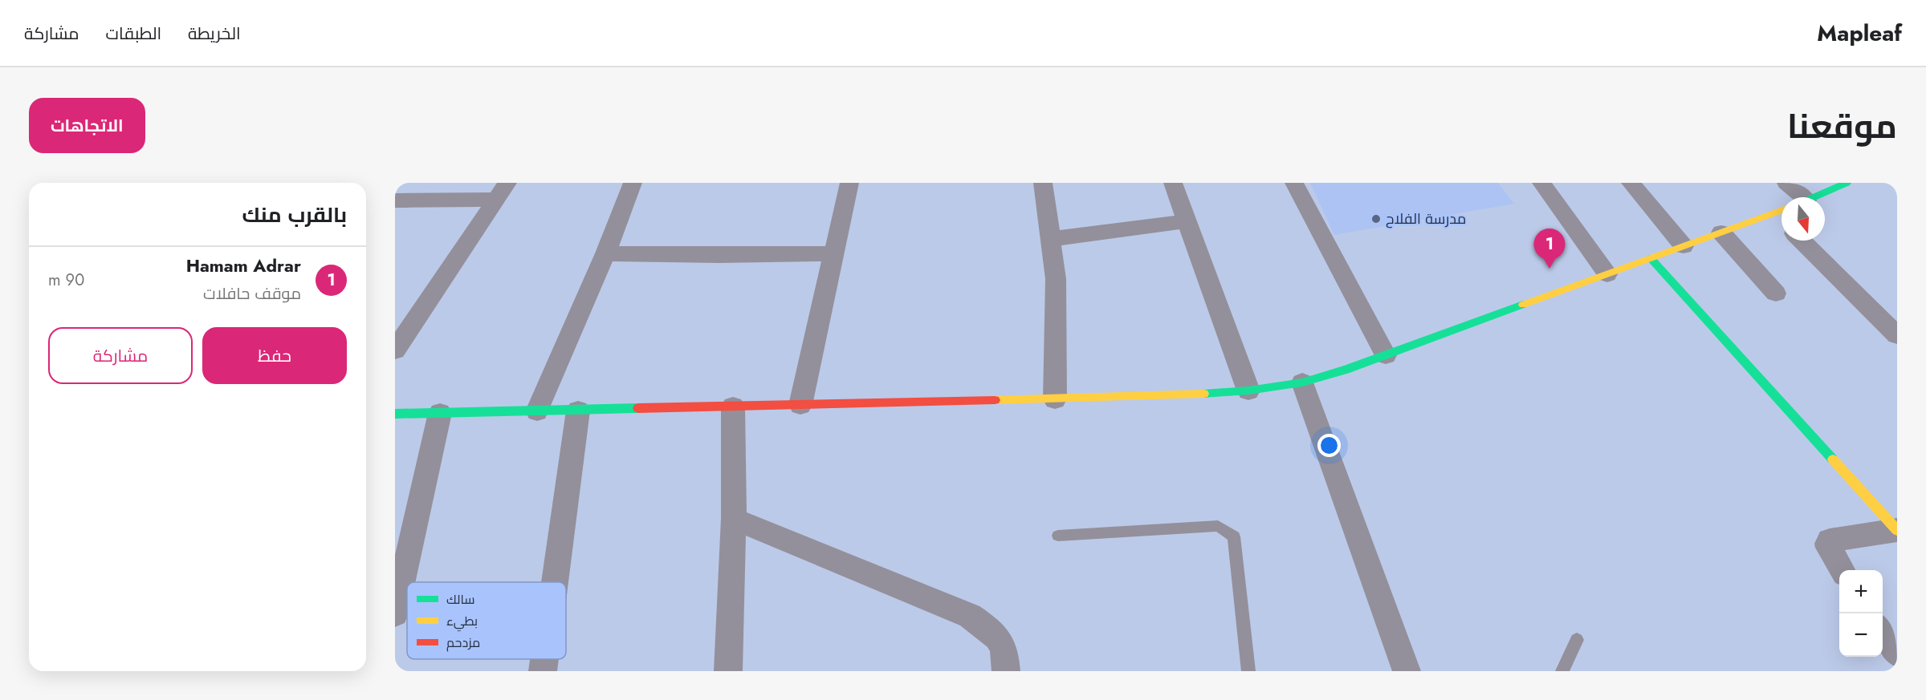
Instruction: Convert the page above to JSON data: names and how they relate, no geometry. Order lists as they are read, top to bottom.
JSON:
{
  "places": ["مدرسة الفلاح"],
  "legend": ["سالك", "بطيء", "مزدحم"],
  "north": "bottom",
  "page": {
    "header": "Mapleaf",
    "nav": ["الخريطة", "الطبقات", "مشاركة"],
    "title": "موقعنا",
    "buttons": [
      "الاتجاهات",
      ["حفظ", "مشاركة"]
    ],
    "heading": "بالقرب منك",
    "pins": "1",
    "list": [
      {
        "mark": "1",
        "name": "Hamam Adrar",
        "note": "موقف حافلات",
        "value": "90 m"
      }
    ],
    "map_buttons": ["+", "−"]
  }
}
